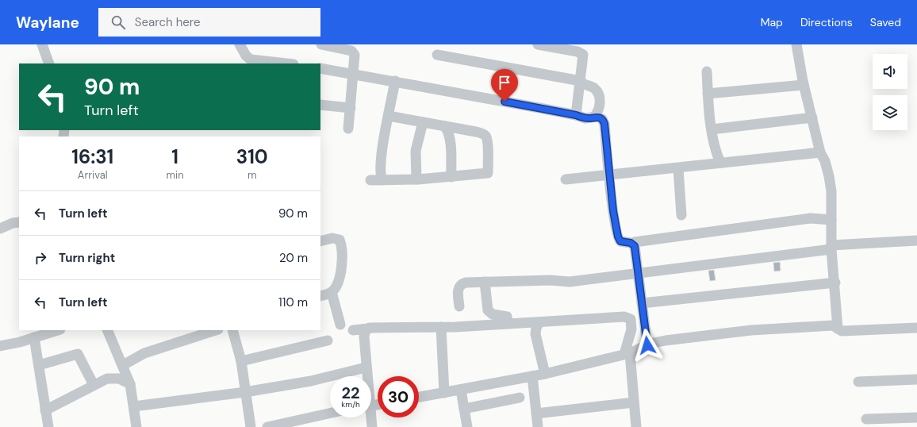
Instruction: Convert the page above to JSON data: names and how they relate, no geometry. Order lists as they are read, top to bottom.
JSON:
{
  "page": {
    "header": "Waylane",
    "search": "Search here",
    "nav": ["Map", "Directions", "Saved"],
    "turn": ["90 m", "Turn left"],
    "eta": [
      "16:31",
      "Arrival",
      "1",
      "min",
      "310",
      "m"
    ],
    "list": [
      {
        "name": "Turn left",
        "value": "90 m"
      },
      {
        "name": "Turn right",
        "value": "20 m"
      },
      {
        "name": "Turn left",
        "value": "110 m"
      }
    ],
    "speed": "22 km/h",
    "limit": "30"
  }
}
